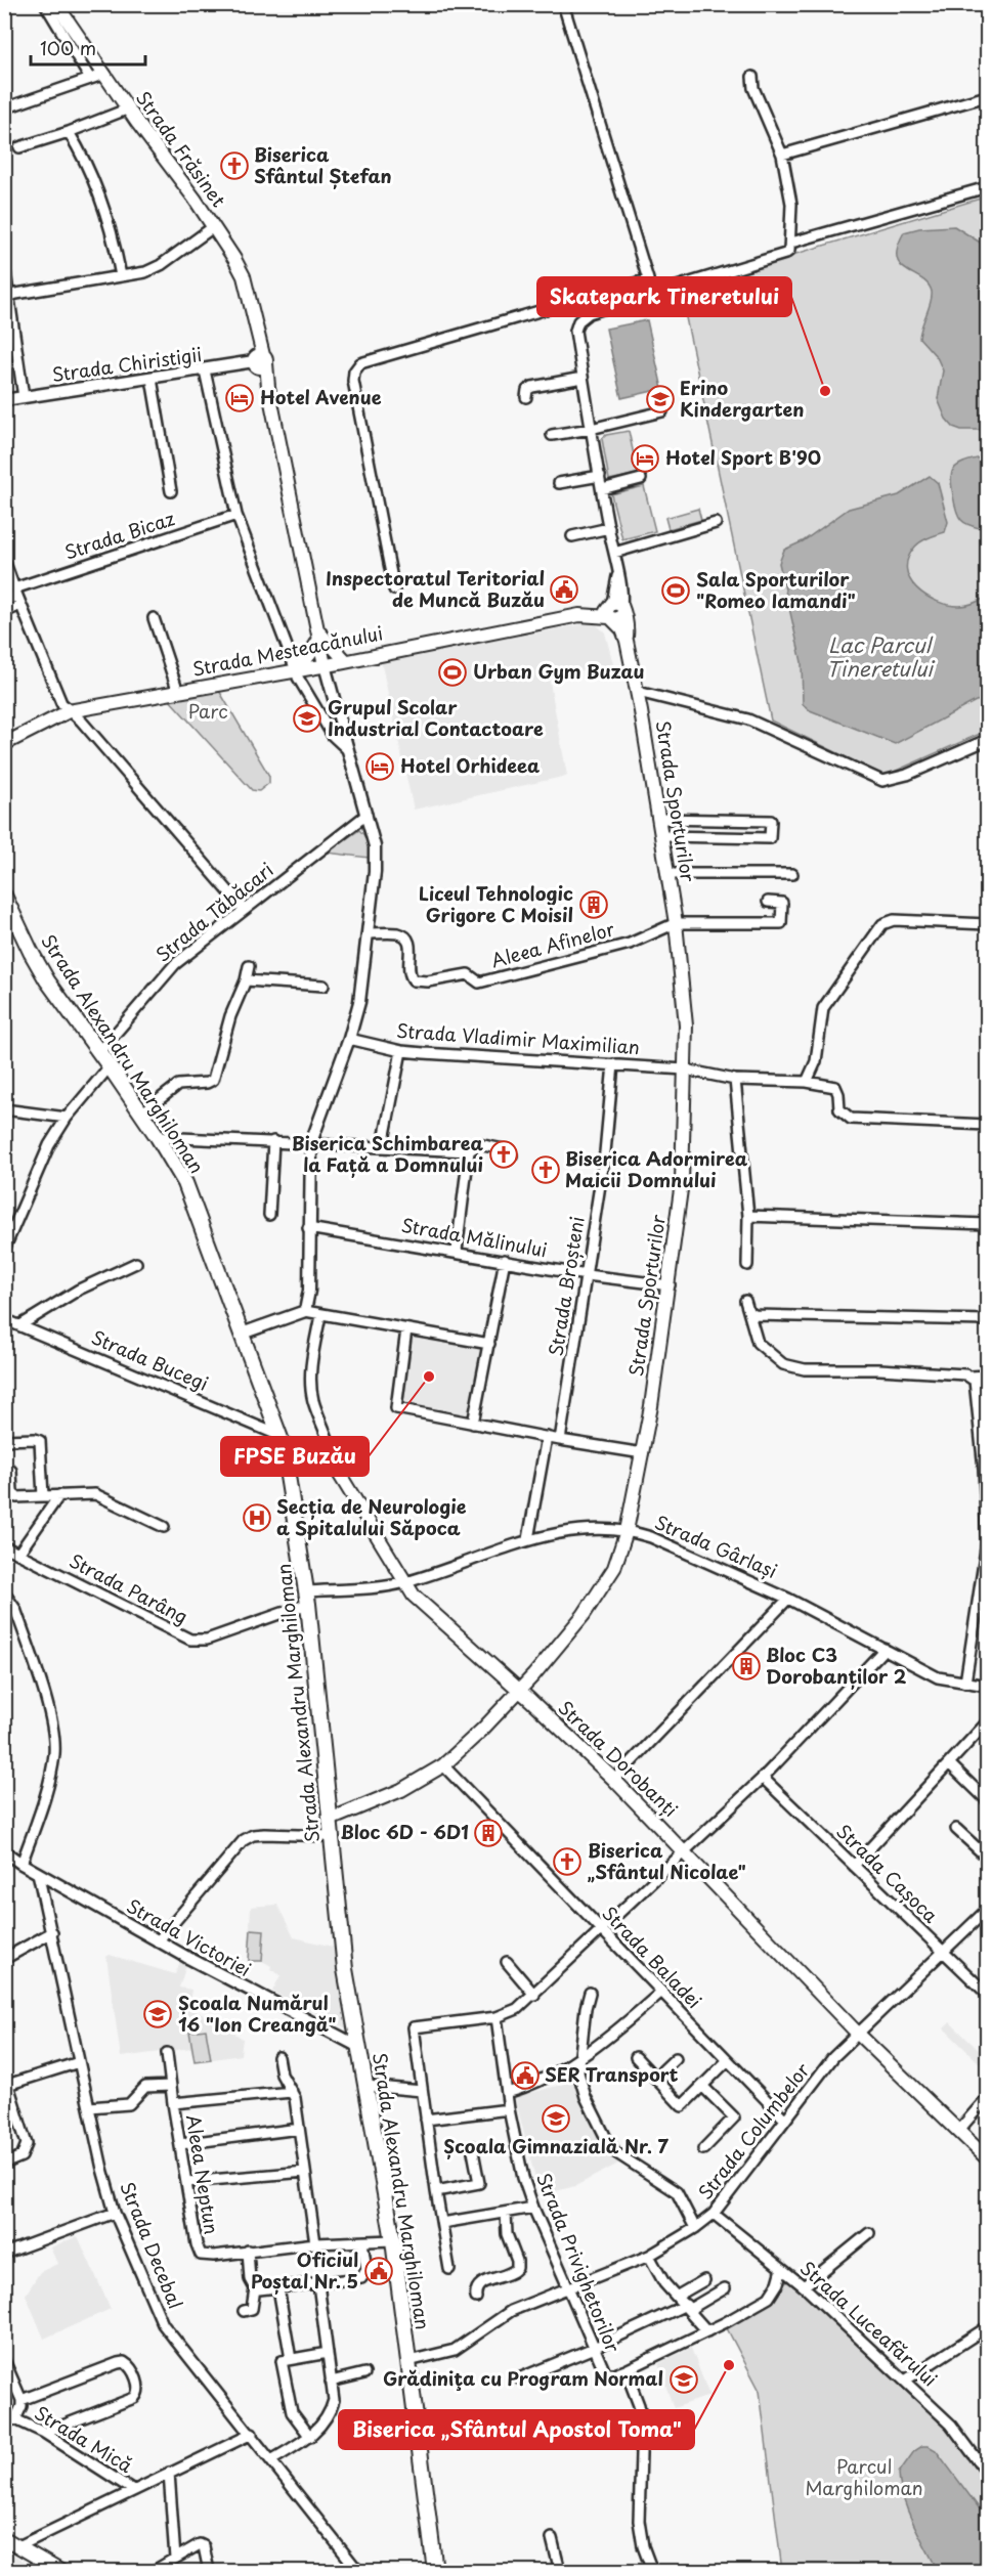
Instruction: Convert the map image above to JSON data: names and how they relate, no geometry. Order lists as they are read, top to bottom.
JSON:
{
  "streets": {
    "main road": [
      "Strada Frăsinet",
      "Strada Mesteacănului",
      "Strada Sporturilor",
      "Strada Alexandru Marghiloman",
      "Strada Dorobanți"
    ],
    "street": [
      "Strada Chiristigii",
      "Strada Bicaz",
      "Strada Tăbăcari",
      "Aleea Afinelor",
      "Strada Vladimir Maximilian",
      "Strada Mălinului",
      "Strada Broșteni",
      "Strada Bucegi",
      "Strada Gârlași",
      "Strada Parâng",
      "Strada Cașoca",
      "Strada Victoriei",
      "Strada Baladei",
      "Strada Columbelor",
      "Aleea Neptun",
      "Strada Decebal",
      "Strada Privighetorilor",
      "Strada Luceafărului",
      "Strada Mică"
    ]
  },
  "crossings": [
    ["Strada Frăsinet", "Strada Chiristigii"],
    ["Strada Mesteacănului", "Strada Sporturilor"],
    ["Strada Sporturilor", "Aleea Afinelor"],
    ["Strada Sporturilor", "Strada Vladimir Maximilian"],
    ["Strada Sporturilor", "Strada Alexandru Marghiloman"],
    ["Strada Sporturilor", "Strada Mălinului"],
    ["Strada Sporturilor", "Strada Gârlași"],
    ["Strada Sporturilor", "Strada Dorobanți"],
    ["Strada Sporturilor", "Strada Baladei"],
    ["Strada Tăbăcari", "Strada Alexandru Marghiloman"],
    ["Strada Vladimir Maximilian", "Strada Broșteni"],
    ["Strada Alexandru Marghiloman", "Strada Bucegi"],
    ["Strada Alexandru Marghiloman", "Strada Gârlași"],
    ["Strada Alexandru Marghiloman", "Strada Parâng"],
    ["Strada Alexandru Marghiloman", "Strada Victoriei"],
    ["Strada Alexandru Marghiloman", "Strada Columbelor"],
    ["Strada Alexandru Marghiloman", "Aleea Neptun"],
    ["Strada Mălinului", "Strada Broșteni"],
    ["Strada Gârlași", "Strada Parâng"],
    ["Strada Gârlași", "Strada Dorobanți"],
    ["Strada Dorobanți", "Strada Columbelor"],
    ["Strada Cașoca", "Strada Columbelor"],
    ["Strada Victoriei", "Strada Decebal"],
    ["Strada Baladei", "Strada Columbelor"],
    ["Strada Columbelor", "Strada Privighetorilor"],
    ["Strada Columbelor", "Strada Luceafărului"],
    ["Strada Decebal", "Strada Mică"]
  ],
  "water": ["Lac Parcul Tineretului"],
  "parks": ["Parc", "Parcul Marghiloman"],
  "places": {
    "church": [
      "Biserica Sfântul Ștefan",
      "Biserica Schimbarea la Față a Domnului",
      "Biserica Adormirea Maicii Domnului",
      "Biserica „Sfântul Nicolae\""
    ],
    "other": ["Skatepark Tineretului", "FPSE Buzău", "Biserica „Sfântul Apostol Toma\""],
    "hotel": ["Hotel Avenue", "Hotel Sport B'90", "Hotel Orhideea"],
    "school or university": [
      "Erino Kindergarten",
      "Grupul Scolar Industrial Contactoare",
      "Școala Numărul 16 \"Ion Creangă\"",
      "Școala Gimnazială Nr. 7",
      "Grădiniţa cu Program Normal"
    ],
    "public building": ["Inspectoratul Teritorial de Muncă Buzău", "SER Transport", "Oficiul Poștal Nr. 5"],
    "sports": ["Sala Sporturilor \"Romeo Iamandi\"", "Urban Gym Buzau"],
    "building": ["Liceul Tehnologic Grigore C Moisil", "Bloc C3 Dorobanților 2", "Bloc 6D - 6D1"],
    "hospital": ["Secția de Neurologie a Spitalului Săpoca"]
  },
  "scale_bar": "100 m"
}
